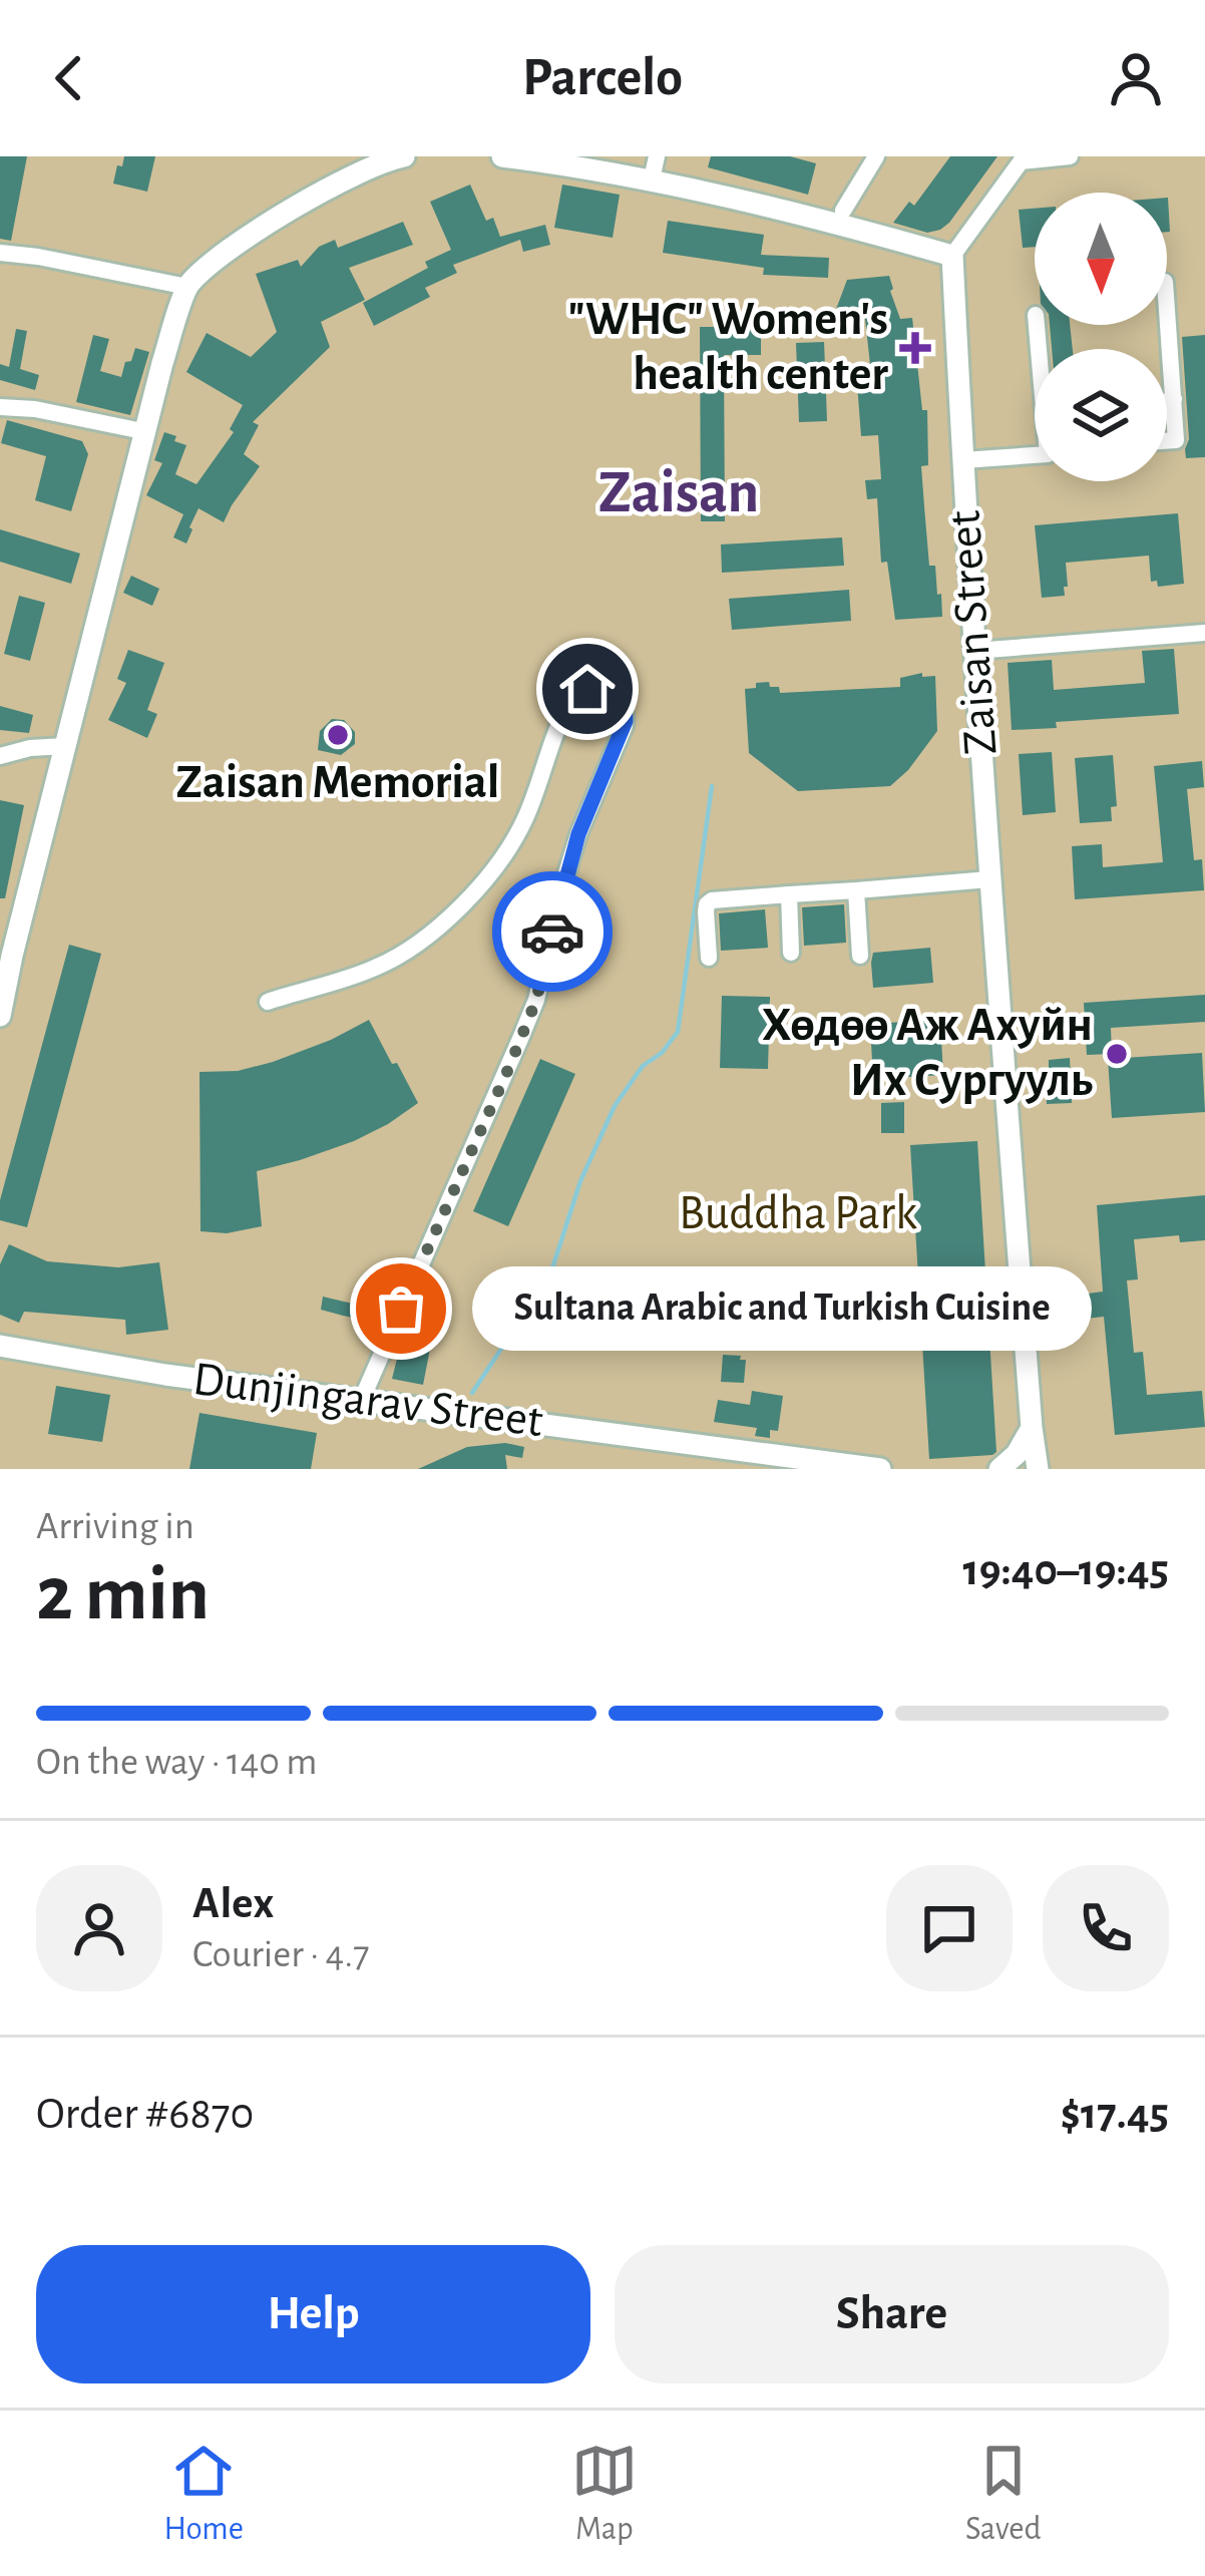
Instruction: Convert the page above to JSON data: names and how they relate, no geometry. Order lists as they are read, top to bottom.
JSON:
{
  "streets": {
    "main road": ["Zaisan Street", "Dunjingarav Street"]
  },
  "districts": ["Zaisan"],
  "parks": ["Buddha Park"],
  "places": {
    "health": ["\"WHC\" Women's health center"],
    "other": ["Zaisan Memorial", "Хөдөө Аж Ахуйн Их Сургууль", "Sultana Arabic and Turkish Cuisine"]
  },
  "north": "bottom",
  "page": {
    "header": "Parcelo",
    "bubble": "Sultana Arabic and Turkish Cuisine",
    "heading": ["2 min", "Arriving in", "19:40–19:45"],
    "panel": [
      "Alex",
      "Courier · 4.7",
      "Order #6870",
      "$17.45"
    ],
    "bar": "On the way · 140 m",
    "buttons": ["Help", "Share"],
    "tabs": ["Home", "Map", "Saved"]
  }
}
